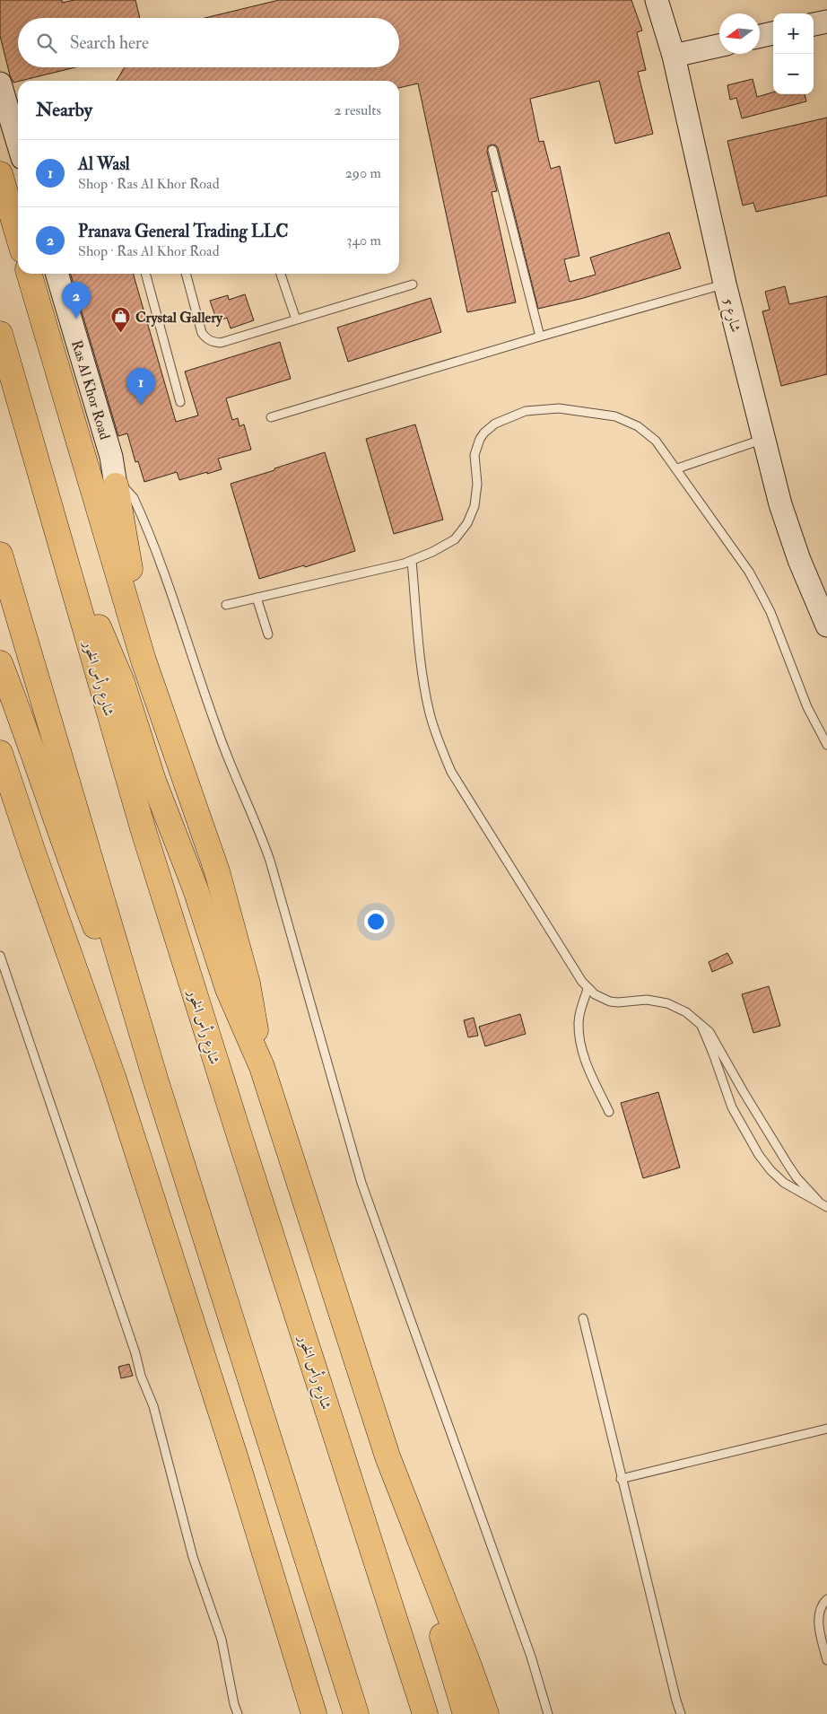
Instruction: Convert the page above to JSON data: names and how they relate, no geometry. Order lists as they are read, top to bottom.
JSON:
{
  "streets": {
    "highway": ["شارع رأس الخور"],
    "street": ["شارع 5", "Ras Al Khor Road"]
  },
  "places": {
    "shop": ["Crystal Gallery"]
  },
  "north": "left",
  "page": {
    "map_buttons": ["+", "−"],
    "search": "Search here",
    "heading": ["Nearby", "2 results"],
    "list": [
      {
        "mark": "1",
        "name": "Al Wasl",
        "note": "Shop · Ras Al Khor Road",
        "value": "290 m"
      },
      {
        "mark": "2",
        "name": "Pranava General Trading LLC",
        "note": "Shop · Ras Al Khor Road",
        "value": "340 m"
      }
    ],
    "pins": ["2", "1"]
  }
}
